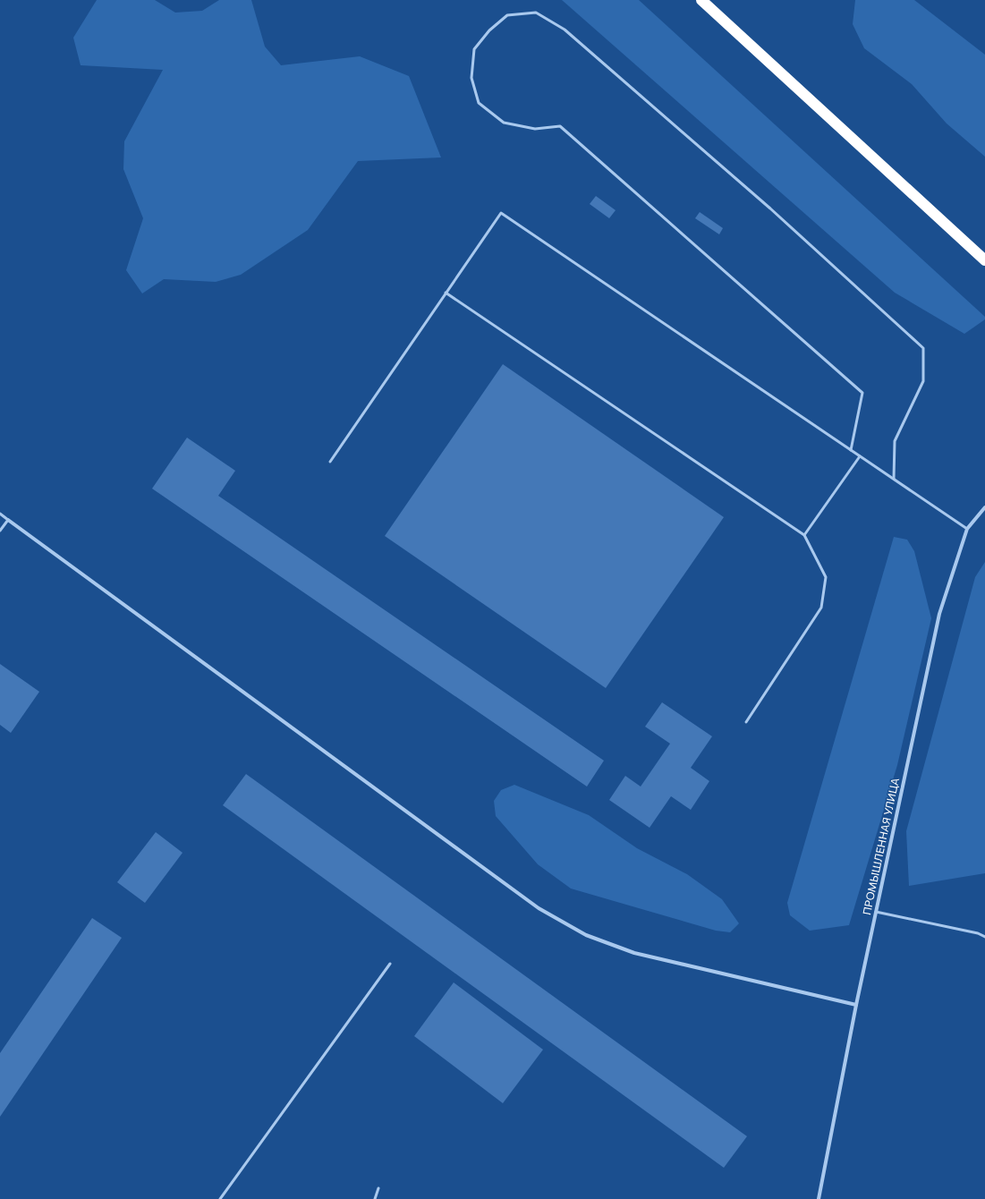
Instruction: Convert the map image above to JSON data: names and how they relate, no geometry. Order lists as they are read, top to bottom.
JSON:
{
  "streets": {
    "street": ["ПРОМЫШЛЕННАЯ УЛИЦА"]
  }
}
